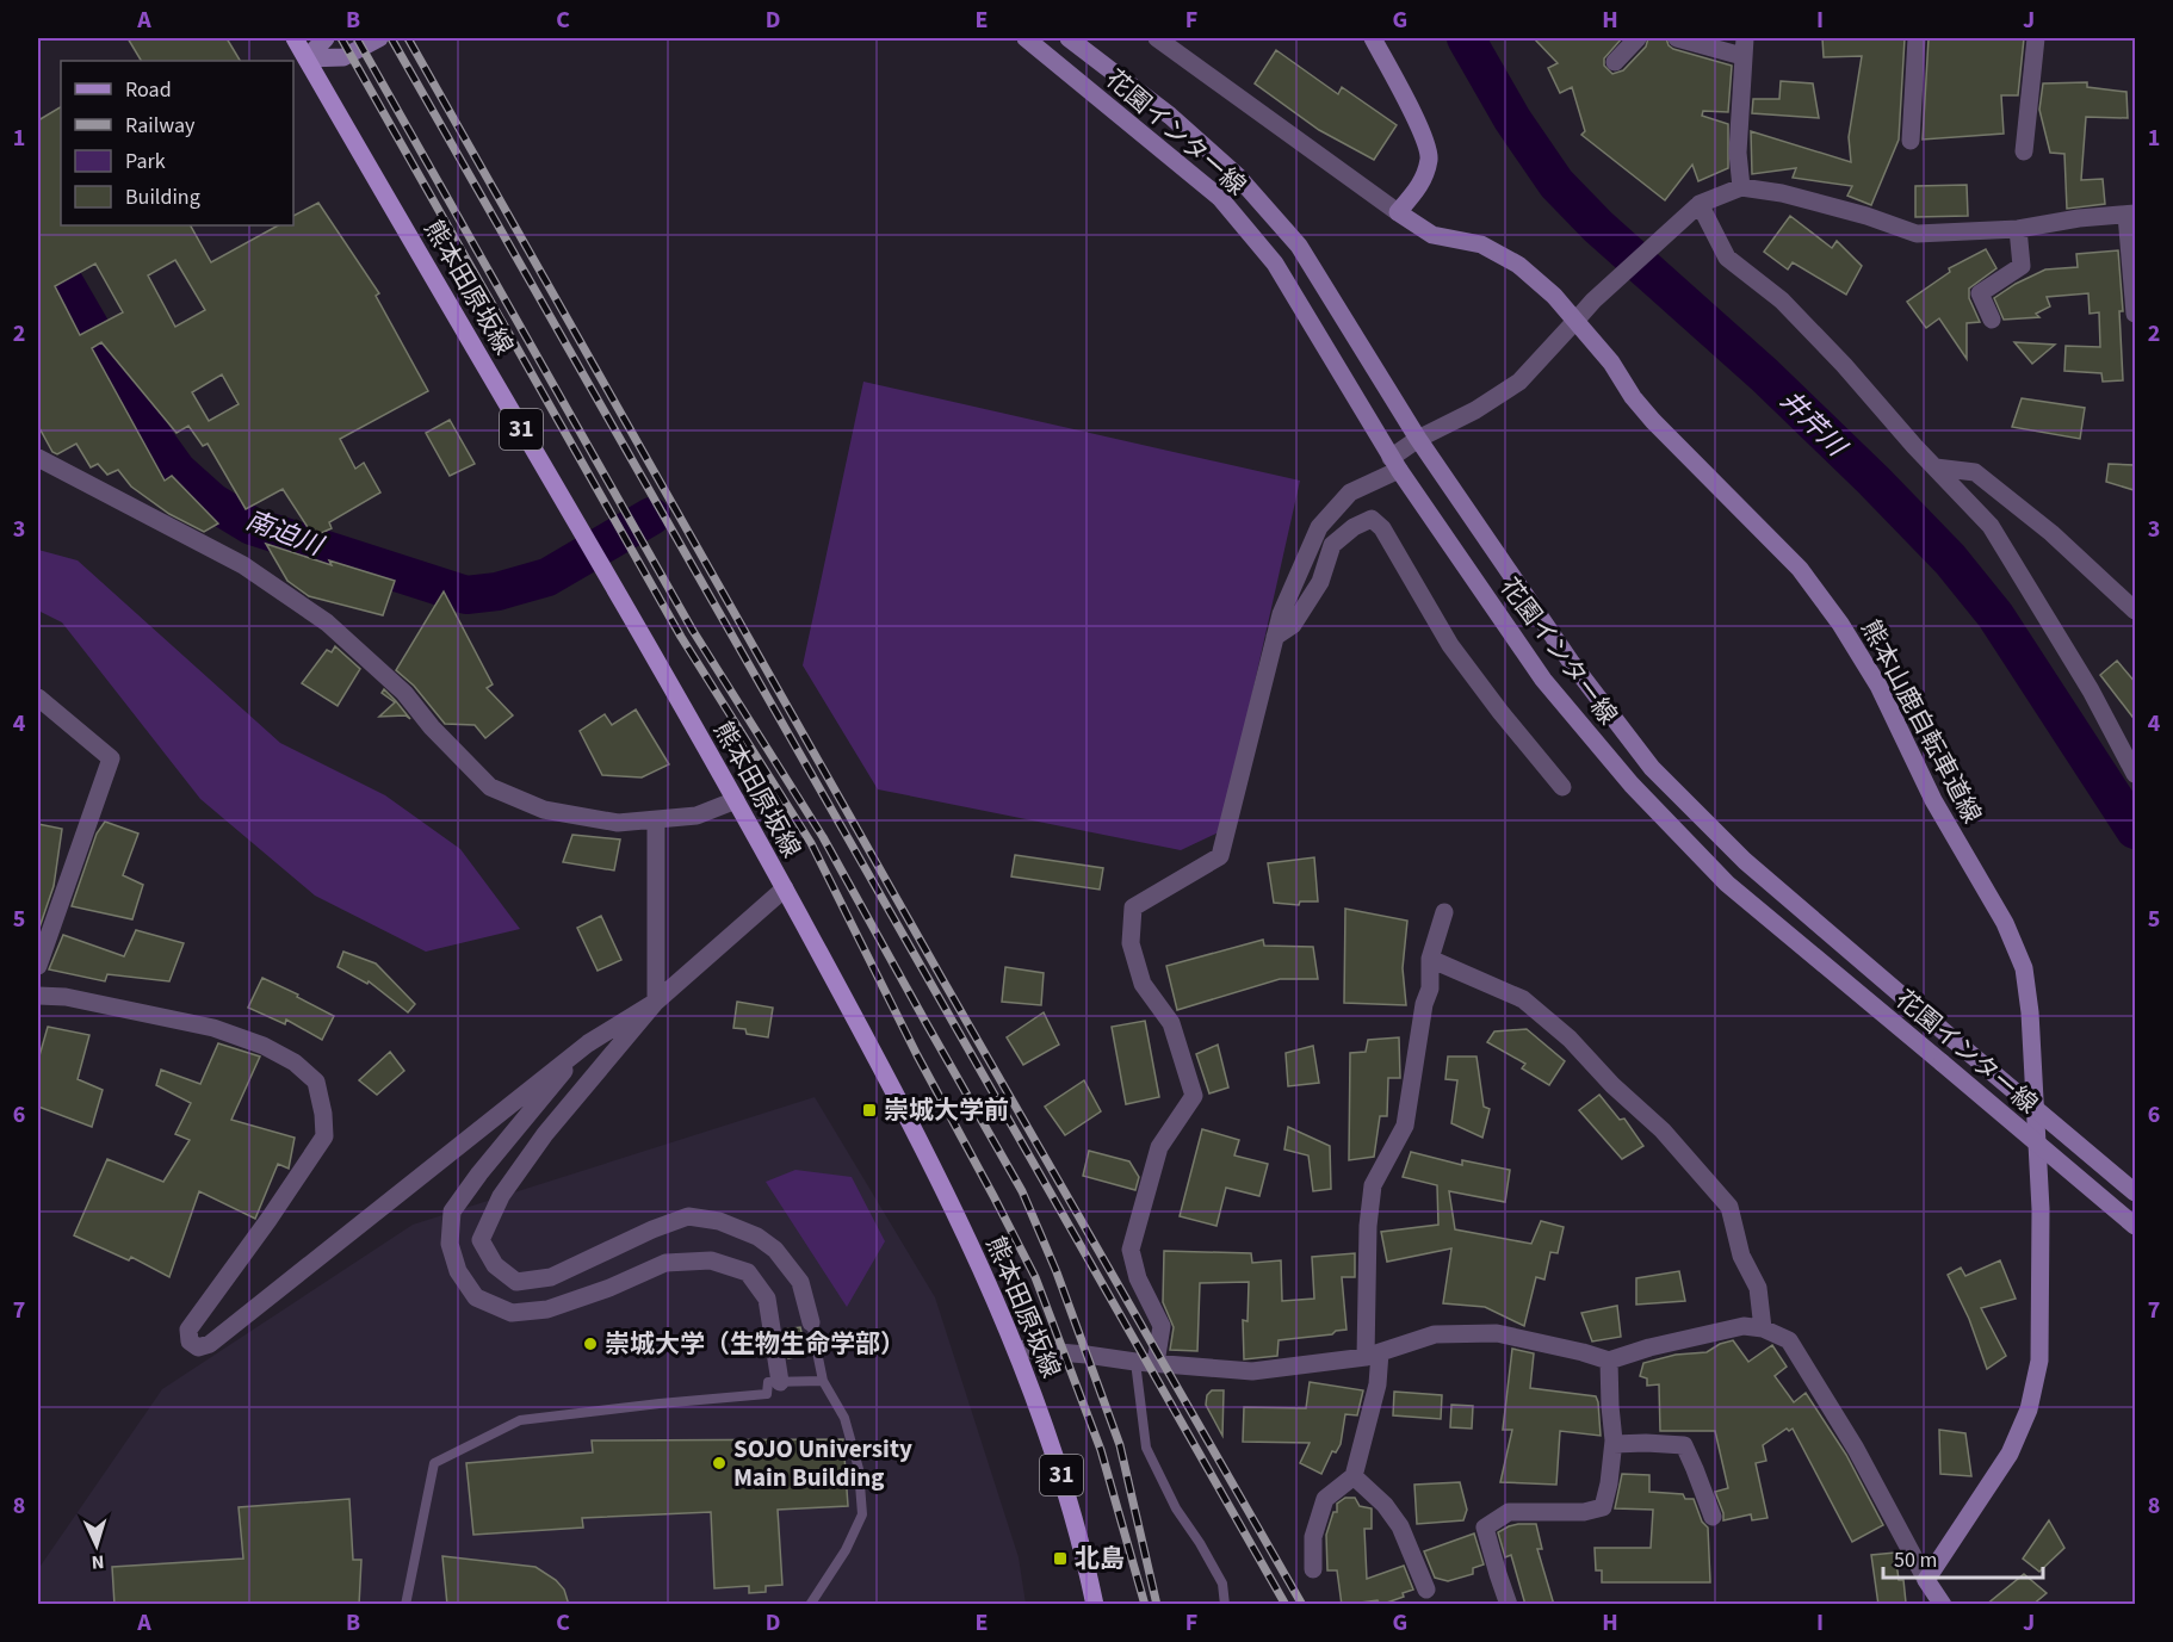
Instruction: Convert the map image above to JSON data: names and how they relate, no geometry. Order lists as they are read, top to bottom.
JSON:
{
  "streets": {
    "main road": [
      "花園インター線",
      "熊本田原坂線",
      "31",
      "熊本山鹿自転車道線"
    ]
  },
  "water": ["井芹川", "南迫川"],
  "places": {
    "transit": ["崇城大学前", "北島"],
    "other": ["崇城大学（生物生命学部）", "SOJO University Main Building"]
  },
  "legend": [
    "Road",
    "Railway",
    "Park",
    "Building"
  ],
  "scale_bar": "50 m",
  "north": "bottom",
  "grid": {
    "columns": [
      "A",
      "B",
      "C",
      "D",
      "E",
      "F",
      "G",
      "H",
      "I",
      "J"
    ],
    "rows": [
      "1",
      "2",
      "3",
      "4",
      "5",
      "6",
      "7",
      "8"
    ]
  }
}
